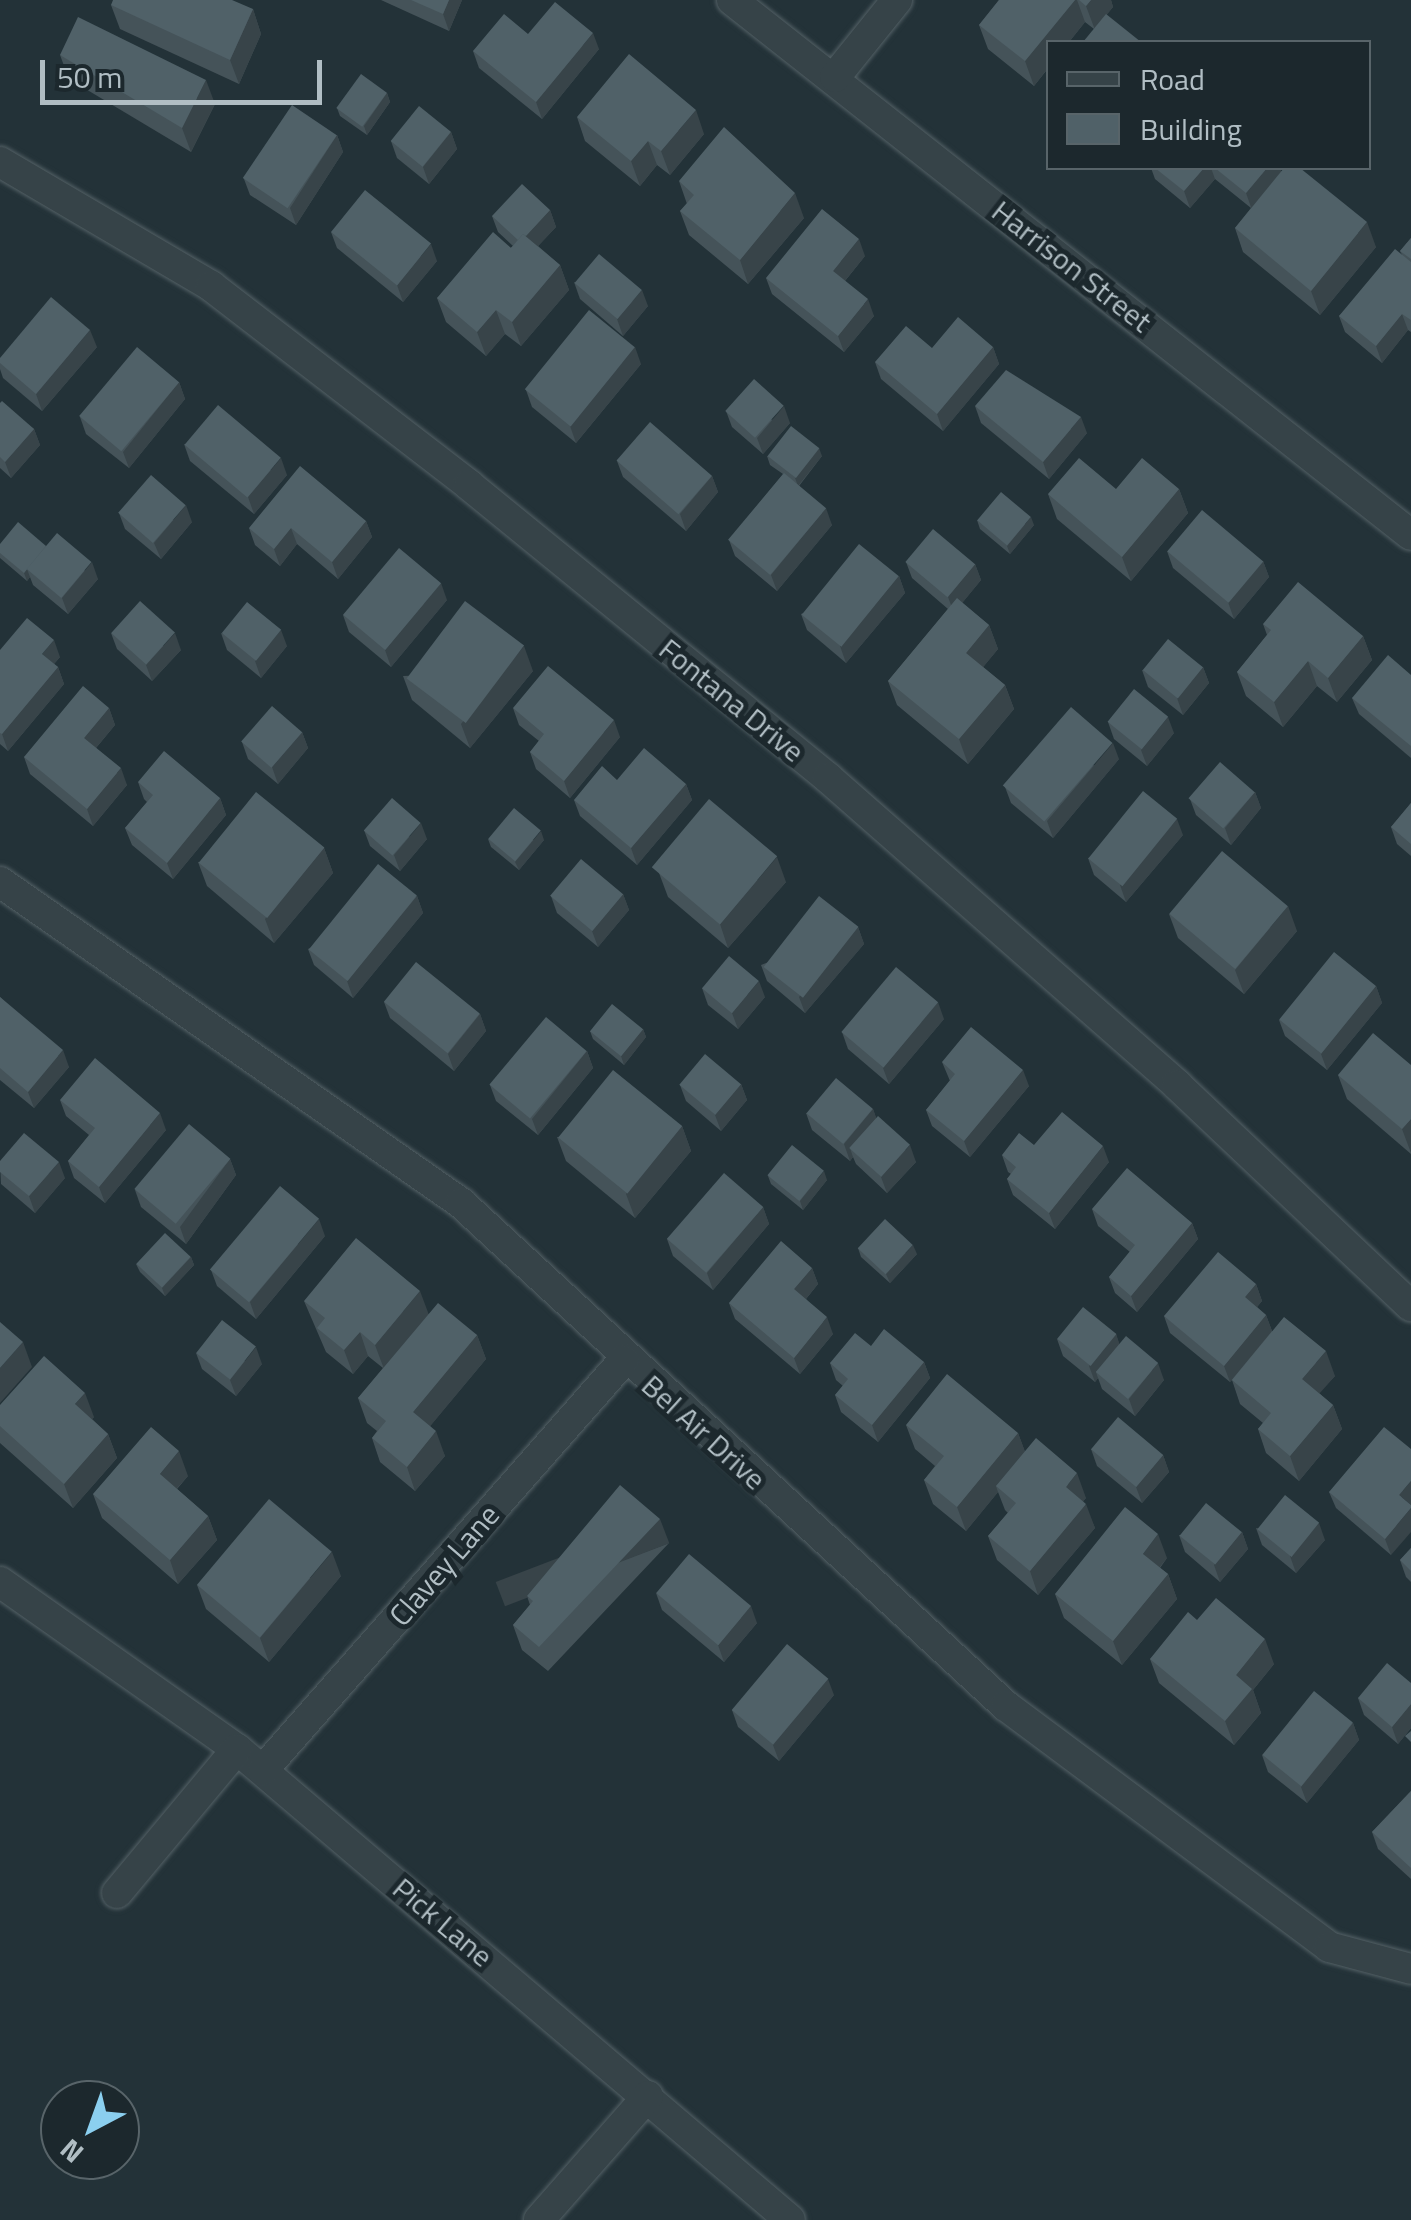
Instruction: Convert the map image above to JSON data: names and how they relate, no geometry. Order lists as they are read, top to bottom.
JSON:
{
  "streets": {
    "street": [
      "Harrison Street",
      "Fontana Drive",
      "Bel Air Drive",
      "Clavey Lane",
      "Pick Lane"
    ]
  },
  "crossings": [
    ["Bel Air Drive", "Clavey Lane"],
    ["Clavey Lane", "Pick Lane"]
  ],
  "legend": ["Road", "Building"],
  "scale_bar": "50 m",
  "north": "bottom left"
}
